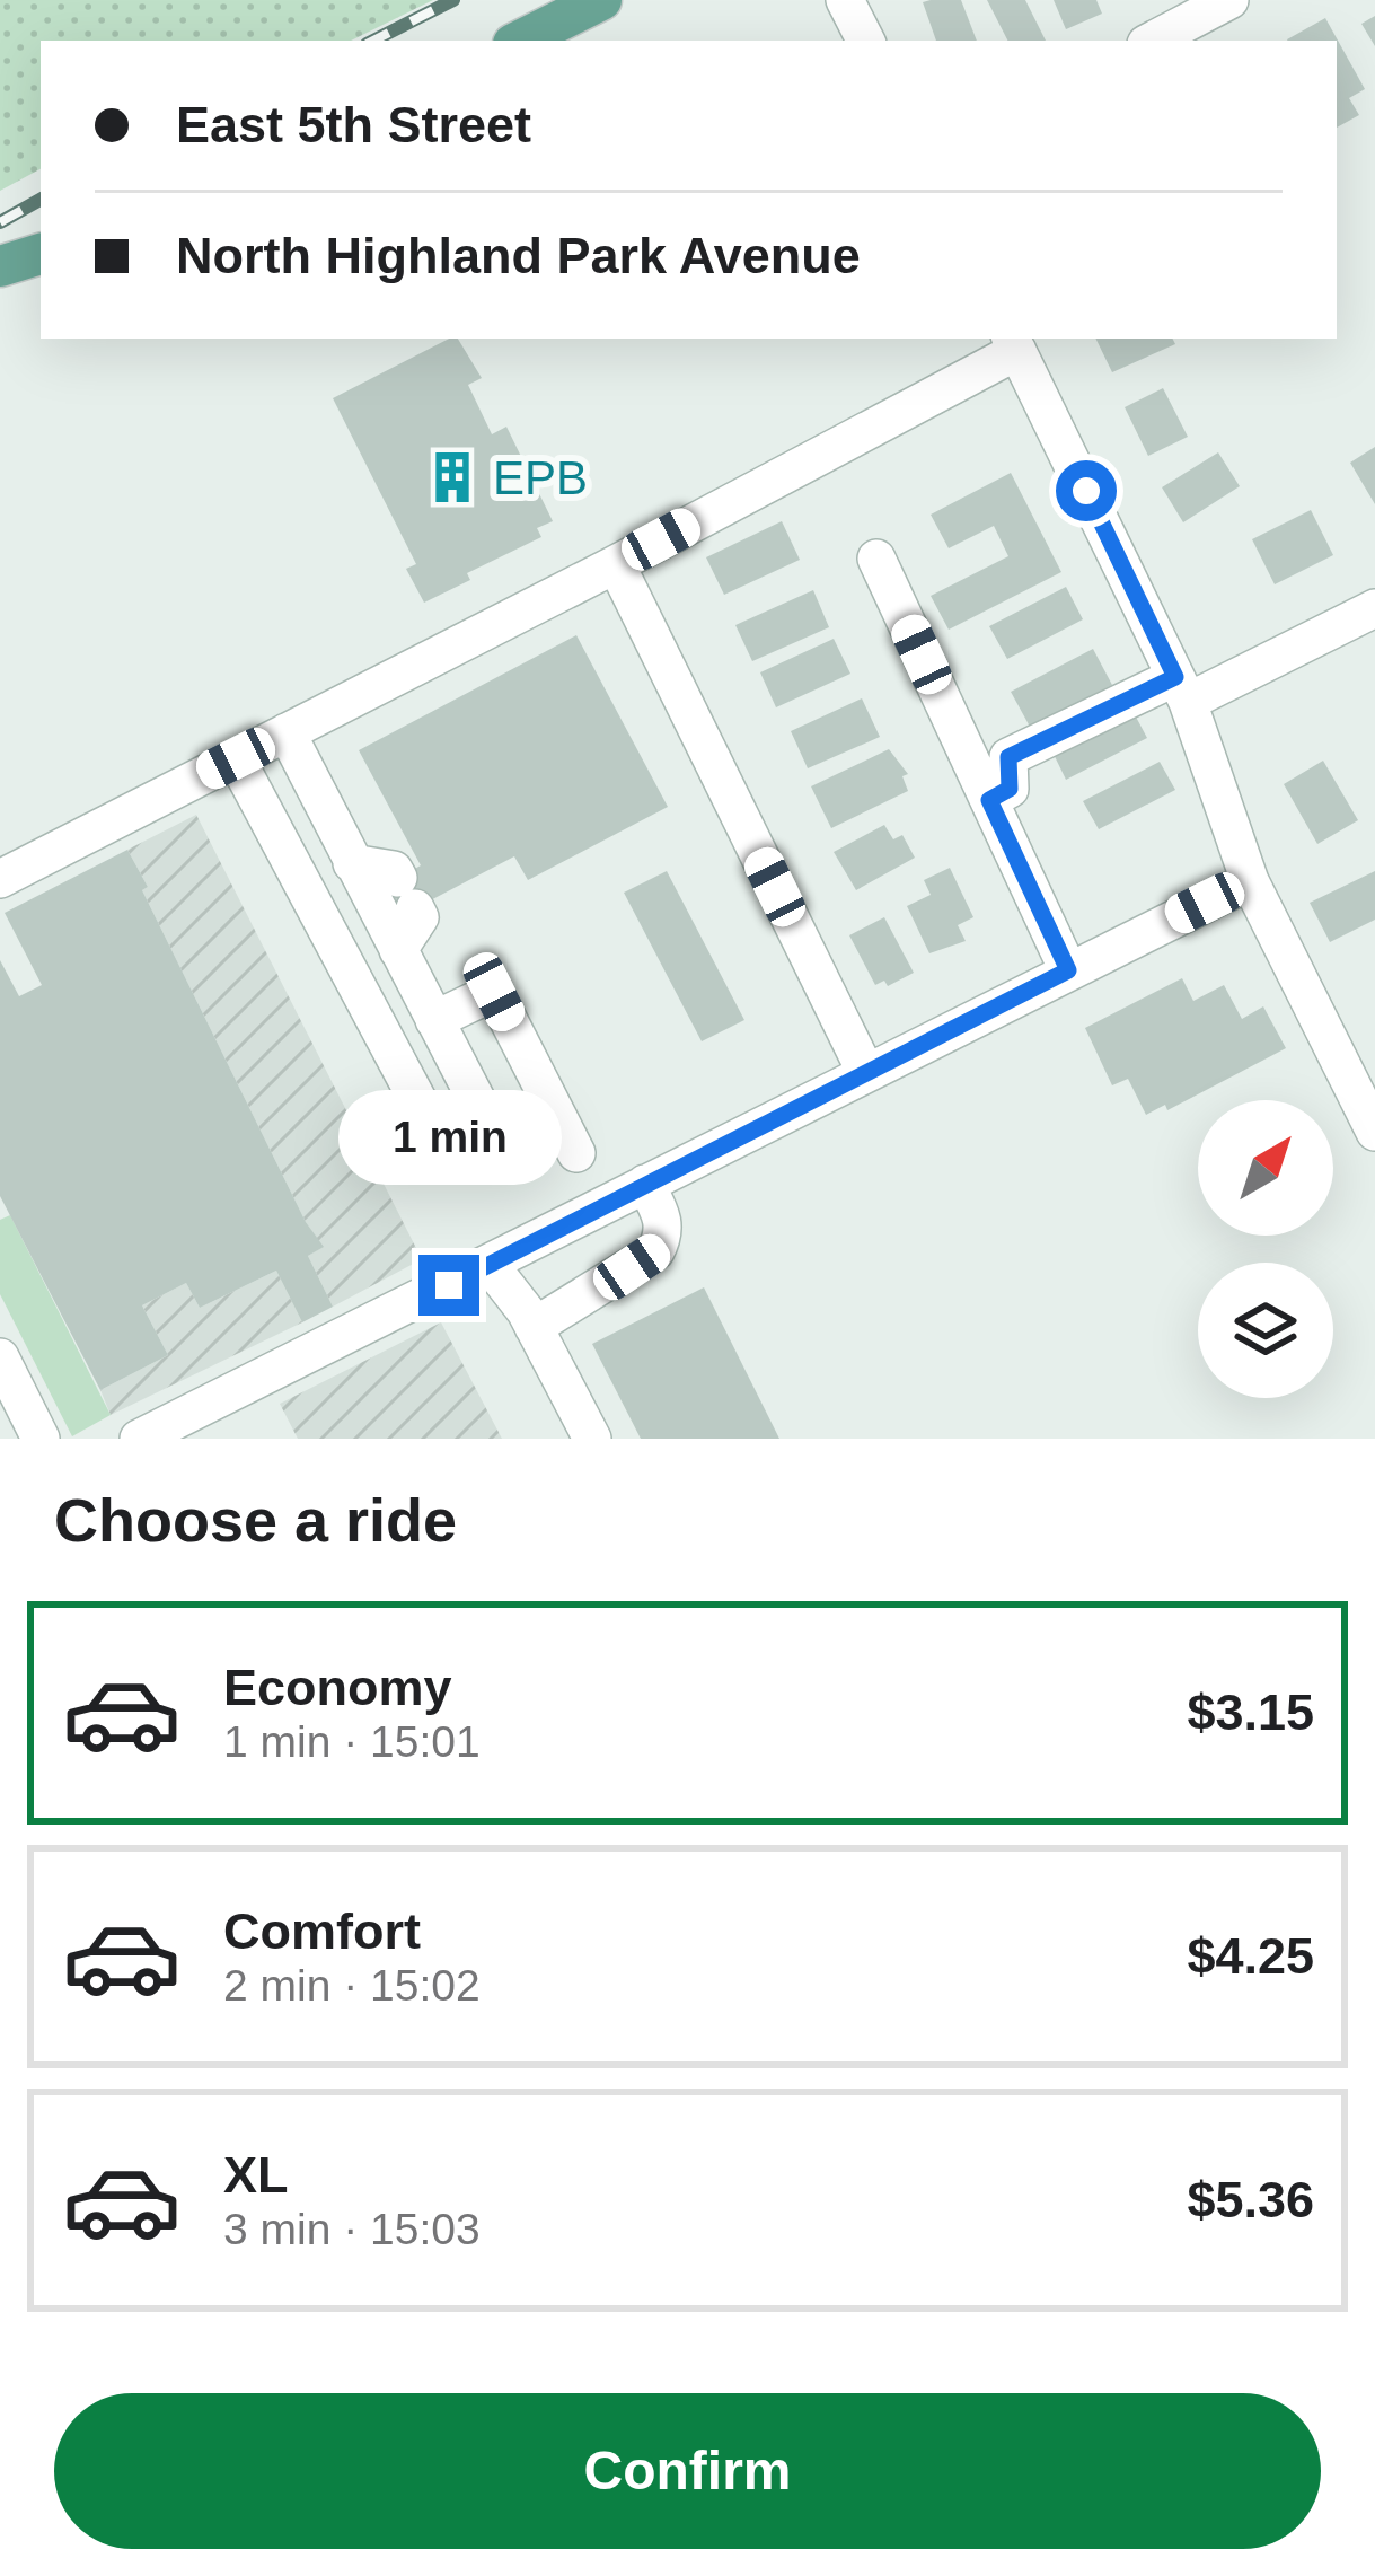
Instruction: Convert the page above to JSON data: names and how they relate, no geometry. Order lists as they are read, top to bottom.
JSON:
{
  "places": {
    "building": ["EPB"]
  },
  "north": "top right",
  "page": {
    "banner": ["East 5th Street", "North Highland Park Avenue"],
    "bubble": "1 min",
    "heading": "Choose a ride",
    "list": [
      {
        "name": "Economy",
        "note": "1 min · 15:01",
        "value": "$3.15"
      },
      {
        "name": "Comfort",
        "note": "2 min · 15:02",
        "value": "$4.25"
      },
      {
        "name": "XL",
        "note": "3 min · 15:03",
        "value": "$5.36"
      }
    ],
    "buttons": "Confirm"
  }
}
